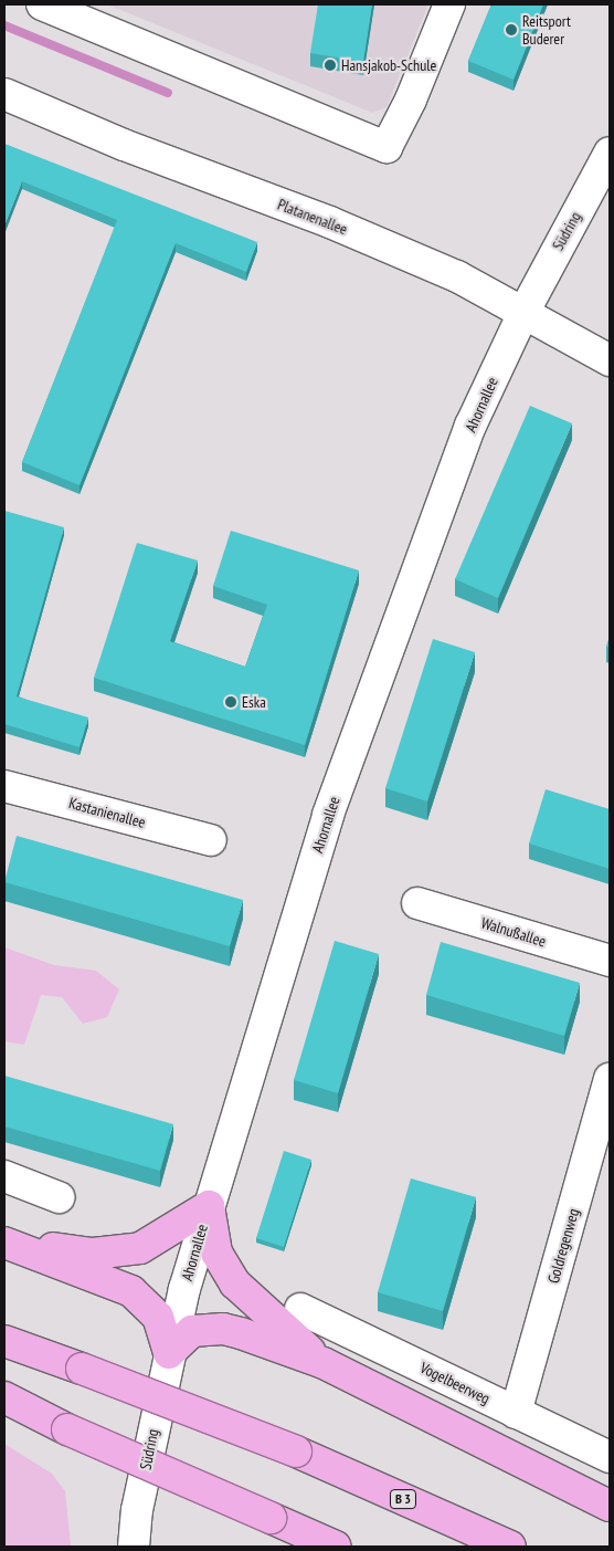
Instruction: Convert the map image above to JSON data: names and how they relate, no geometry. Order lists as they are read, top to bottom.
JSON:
{
  "streets": {
    "highway": ["B 3"],
    "street": [
      "Platanenallee",
      "Südring",
      "Ahornallee",
      "Kastanienallee",
      "Walnußallee",
      "Goldregenweg",
      "Vogelbeerweg"
    ]
  },
  "crossings": [
    ["Platanenallee", "Südring"],
    ["Platanenallee", "Ahornallee"],
    ["Südring", "Ahornallee"],
    ["Goldregenweg", "Vogelbeerweg"]
  ],
  "places": ["Reitsport Buderer", "Hansjakob-Schule", "Eska"]
}
